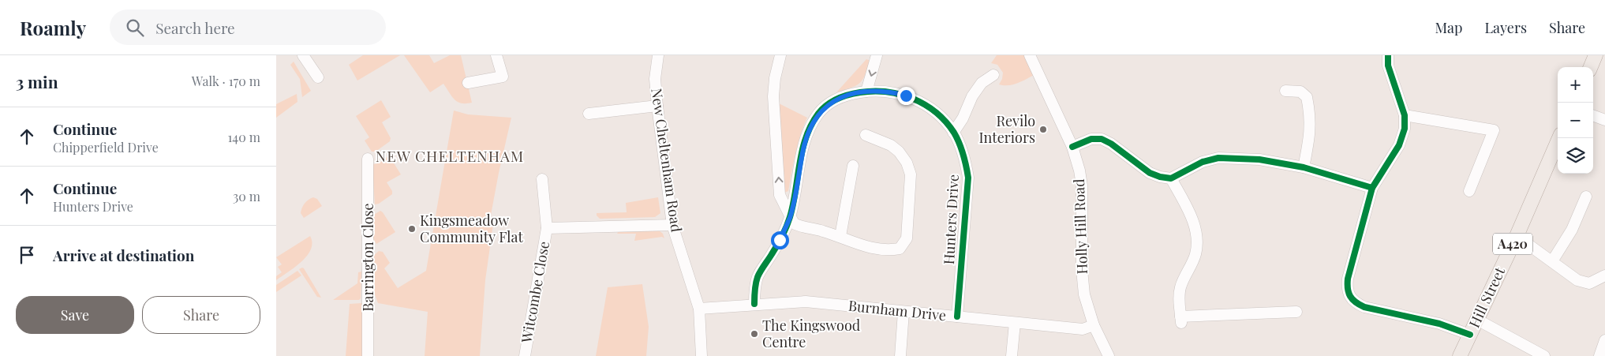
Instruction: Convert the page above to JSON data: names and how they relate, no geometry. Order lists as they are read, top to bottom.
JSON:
{
  "streets": {
    "main road": ["A420", "Hill Street"],
    "street": [
      "New Cheltenham Road",
      "Hunters Drive",
      "Holly Hill Road",
      "Barrington Close",
      "Witcombe Close",
      "Burnham Drive"
    ]
  },
  "crossings": [
    ["New Cheltenham Road", "Witcombe Close"],
    ["New Cheltenham Road", "Burnham Drive"],
    ["Hunters Drive", "Burnham Drive"],
    ["Holly Hill Road", "Burnham Drive"]
  ],
  "districts": ["NEW CHELTENHAM"],
  "places": ["Revilo Interiors", "Kingsmeadow Community Flat", "The Kingswood Centre"],
  "page": {
    "header": "Roamly",
    "search": "Search here",
    "nav": ["Map", "Layers", "Share"],
    "heading": ["3 min", "Walk · 170 m"],
    "map_buttons": ["+", "−"],
    "list": [
      ["Continue", "Chipperfield Drive", "140 m"],
      ["Continue", "Hunters Drive", "30 m"],
      "Arrive at destination"
    ],
    "buttons": ["Save", "Share"]
  }
}
